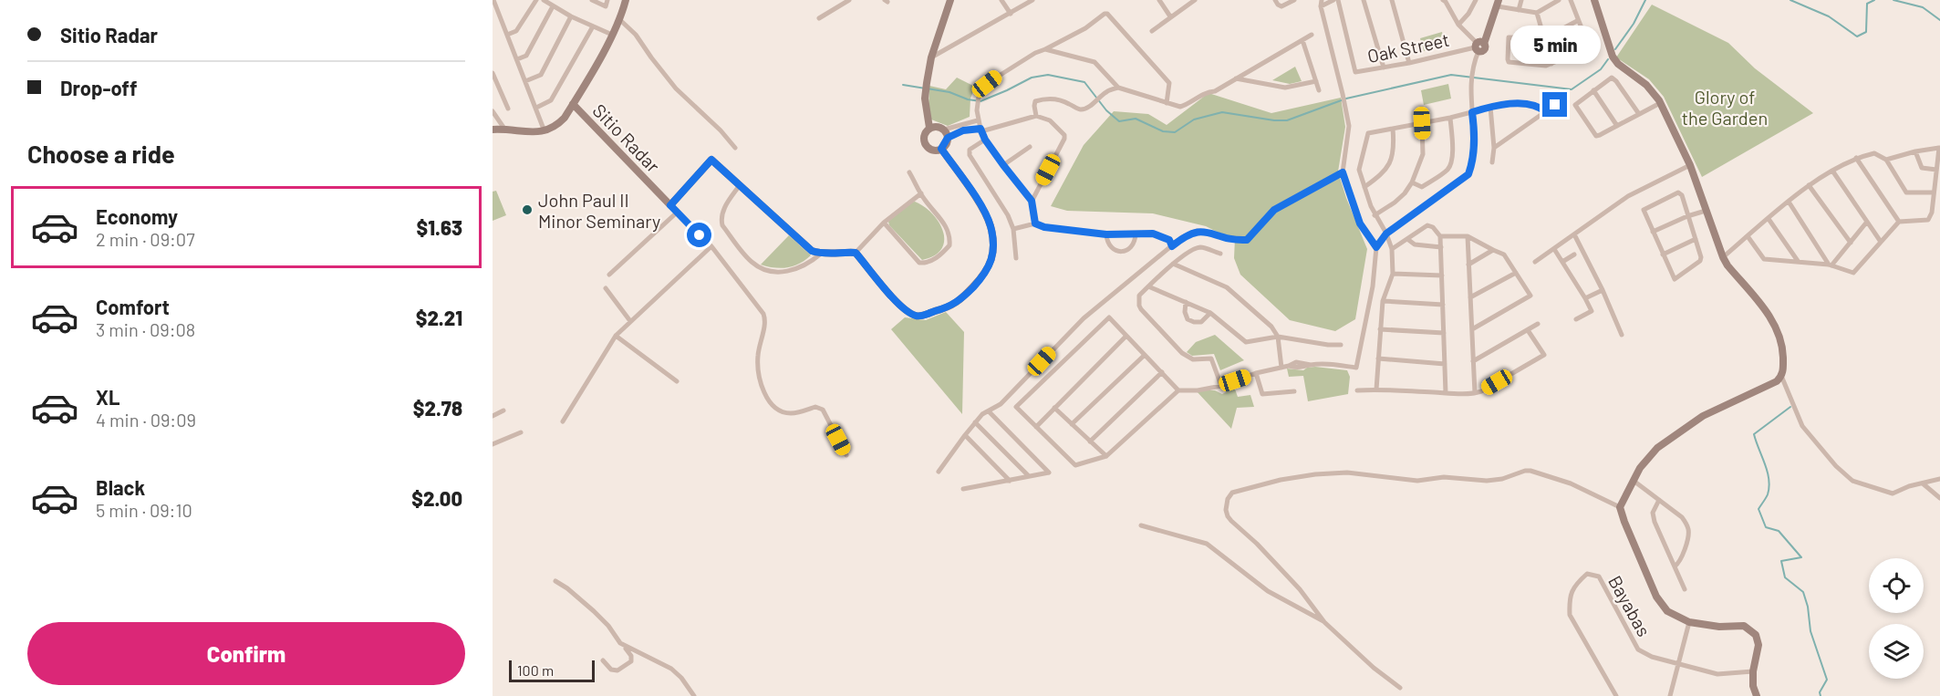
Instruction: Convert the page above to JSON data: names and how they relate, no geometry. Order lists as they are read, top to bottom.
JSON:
{
  "streets": {
    "street": ["Oak Street", "Sitio Radar", "Bayabas"]
  },
  "parks": ["Glory of the Garden"],
  "places": ["John Paul II Minor Seminary"],
  "scale_bar": "100 m",
  "page": {
    "banner": ["Sitio Radar", "Drop-off"],
    "bubble": "5 min",
    "heading": "Choose a ride",
    "list": [
      {
        "name": "Economy",
        "note": "2 min · 09:07",
        "value": "$1.63"
      },
      {
        "name": "Comfort",
        "note": "3 min · 09:08",
        "value": "$2.21"
      },
      {
        "name": "XL",
        "note": "4 min · 09:09",
        "value": "$2.78"
      },
      {
        "name": "Black",
        "note": "5 min · 09:10",
        "value": "$2.00"
      }
    ],
    "buttons": "Confirm",
    "scale": "100 m"
  }
}
